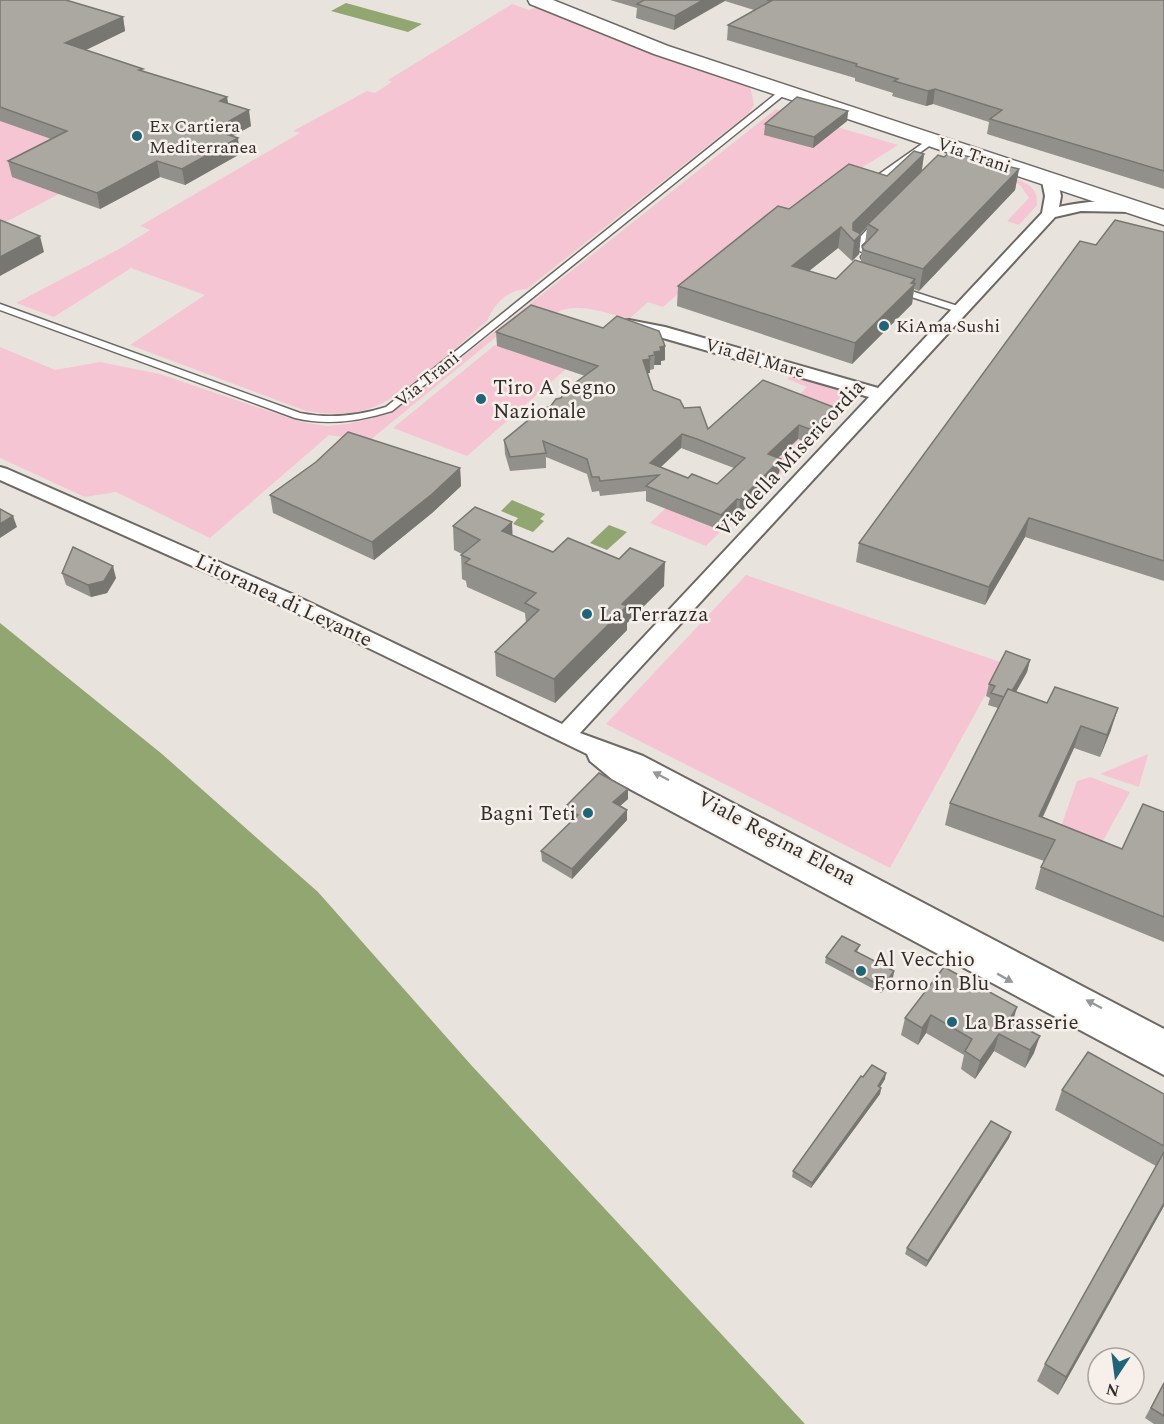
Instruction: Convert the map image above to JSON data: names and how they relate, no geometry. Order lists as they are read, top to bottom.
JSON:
{
  "streets": {
    "main road": ["Via Trani"],
    "street": [
      "Via del Mare",
      "Via della Misericordia",
      "Litoranea di Levante",
      "Viale Regina Elena"
    ]
  },
  "crossings": [
    ["Via del Mare", "Via della Misericordia"],
    ["Via della Misericordia", "Litoranea di Levante"],
    ["Via della Misericordia", "Viale Regina Elena"],
    ["Litoranea di Levante", "Viale Regina Elena"]
  ],
  "places": [
    "Ex Cartiera Mediterranea",
    "KiAma Sushi",
    "Tiro A Segno Nazionale",
    "La Terrazza",
    "Bagni Teti",
    "Al Vecchio Forno in Blu",
    "La Brasserie"
  ],
  "north": "bottom"
}
